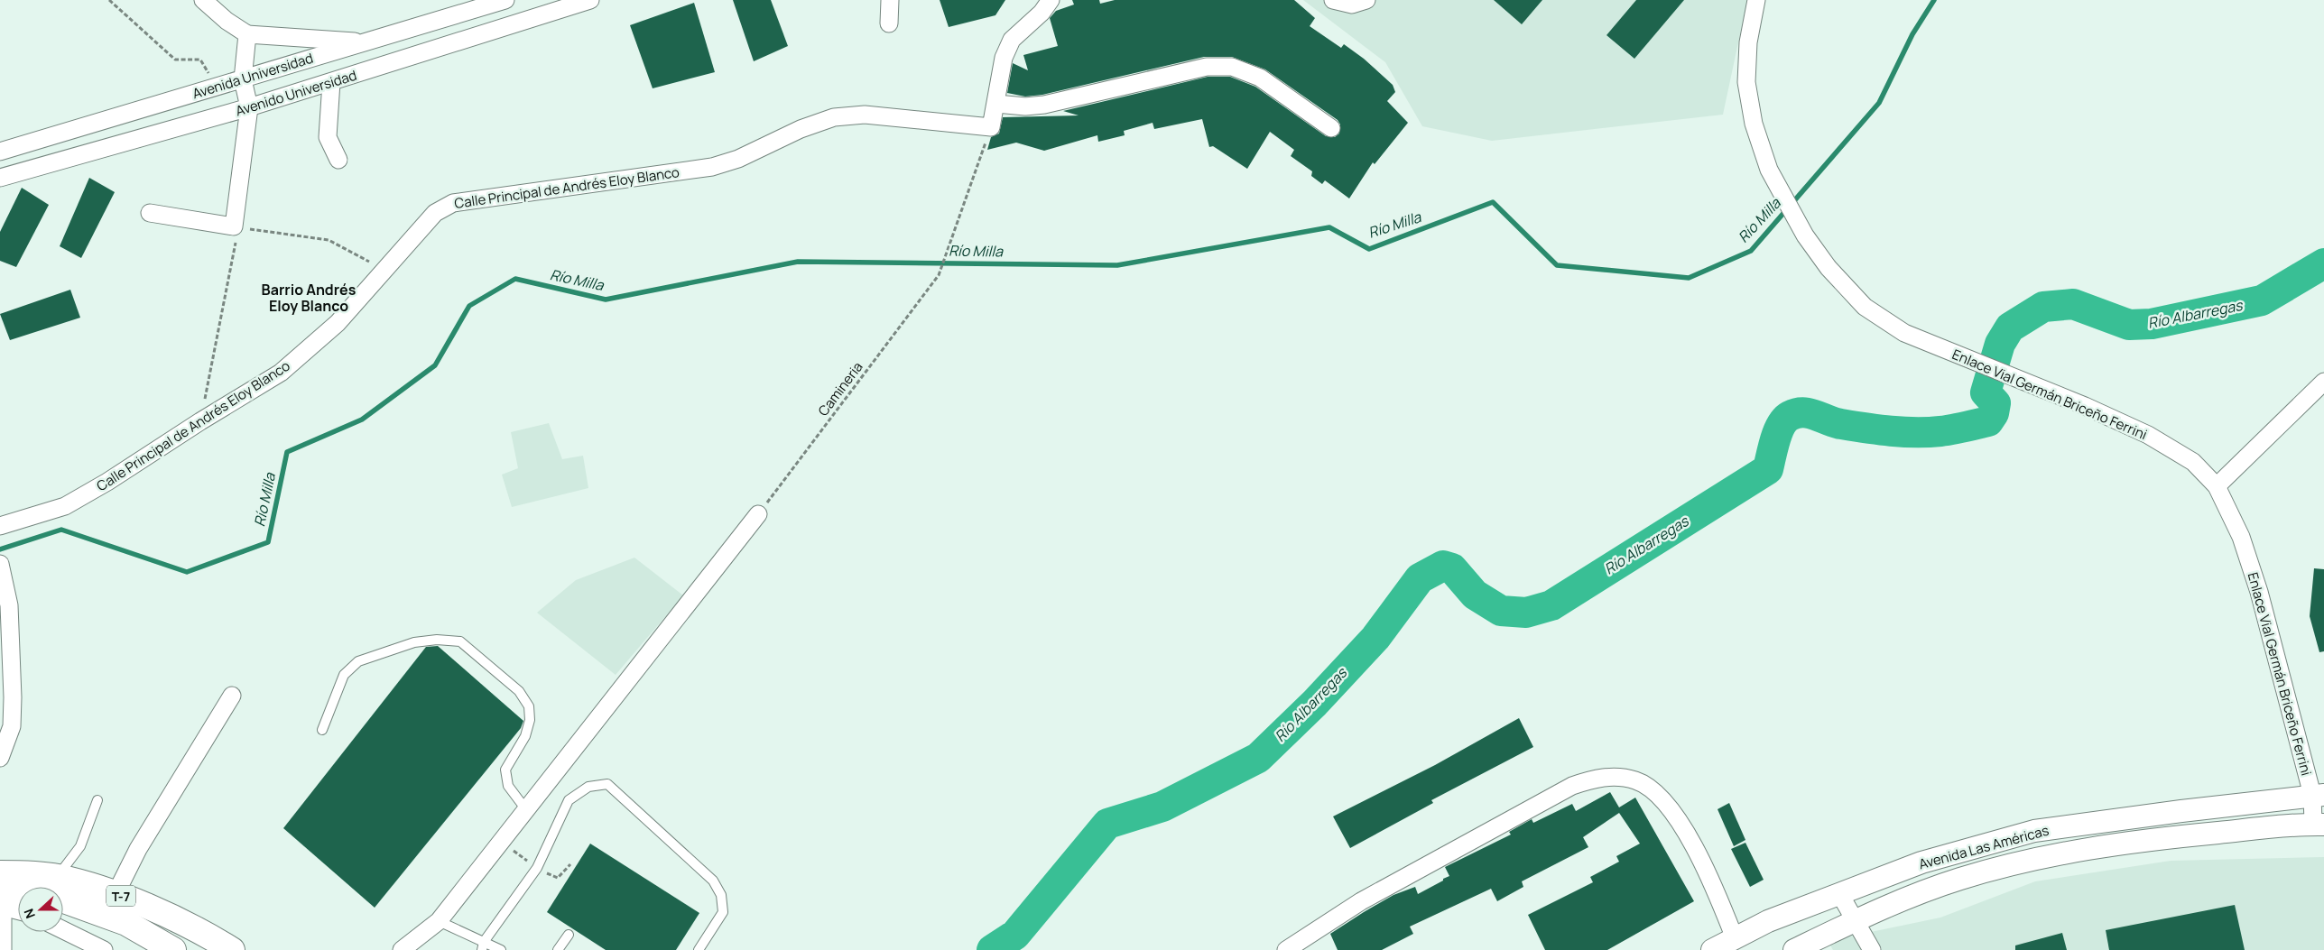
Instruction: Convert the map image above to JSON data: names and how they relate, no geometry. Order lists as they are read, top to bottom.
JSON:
{
  "streets": {
    "highway": ["T-7"],
    "street": [
      "Avenida Universidad",
      "Avenido Universidad",
      "Calle Principal de Andrés Eloy Blanco",
      "Enlace Vial Germán Briceño Ferrini",
      "Avenida Las Américas"
    ],
    "path": ["Camineria"]
  },
  "crossings": [
    ["Calle Principal de Andrés Eloy Blanco", "Camineria"],
    ["Enlace Vial Germán Briceño Ferrini", "Avenida Las Américas"]
  ],
  "districts": ["Barrio Andrés Eloy Blanco"],
  "water": ["Río Milla", "Río Albarregas"],
  "north": "left"
}
